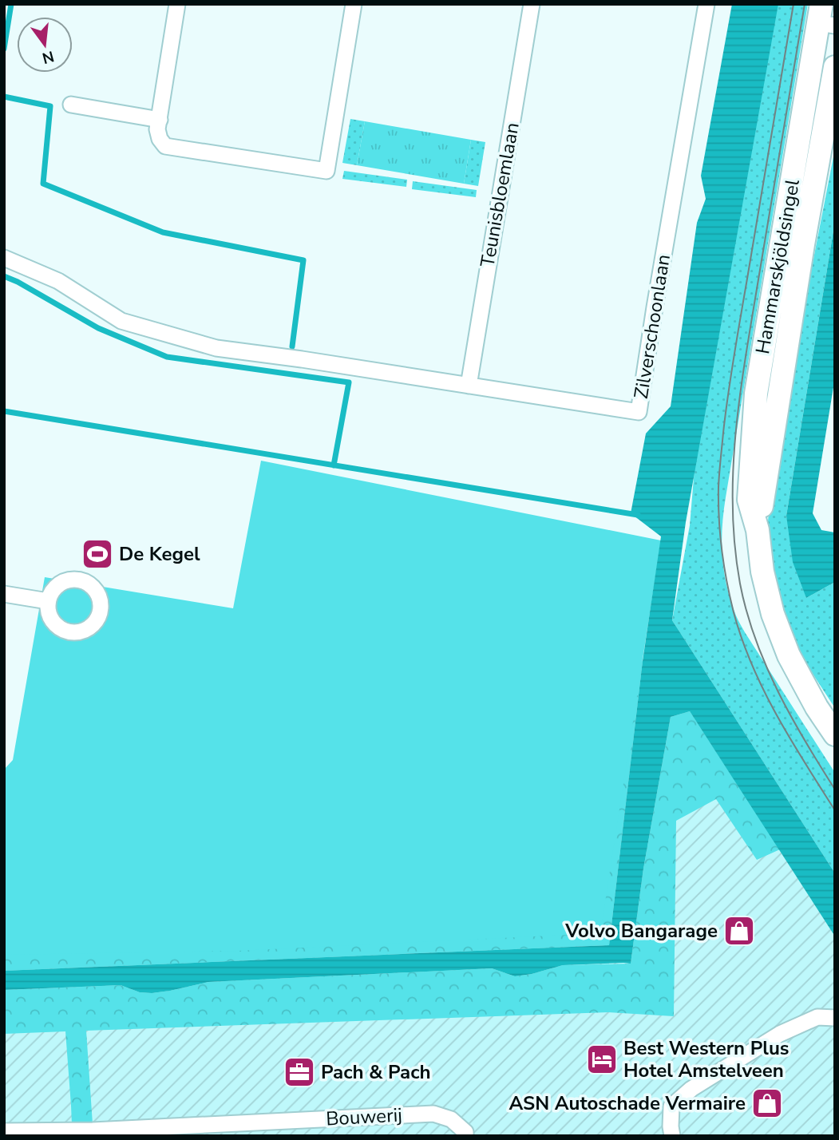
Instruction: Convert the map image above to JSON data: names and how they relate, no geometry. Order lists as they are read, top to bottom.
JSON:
{
  "streets": {
    "street": [
      "Teunisbloemlaan",
      "Hammarskjöldsingel",
      "Zilverschoonlaan",
      "Bouwerij"
    ]
  },
  "crossings": [
    ["Teunisbloemlaan", "Zilverschoonlaan"]
  ],
  "places": {
    "sports": ["De Kegel"],
    "shop": ["Volvo Bangarage", "ASN Autoschade Vermaire"],
    "hotel": ["Best Western Plus Hotel Amstelveen"],
    "office": ["Pach & Pach"]
  },
  "north": "bottom"
}
